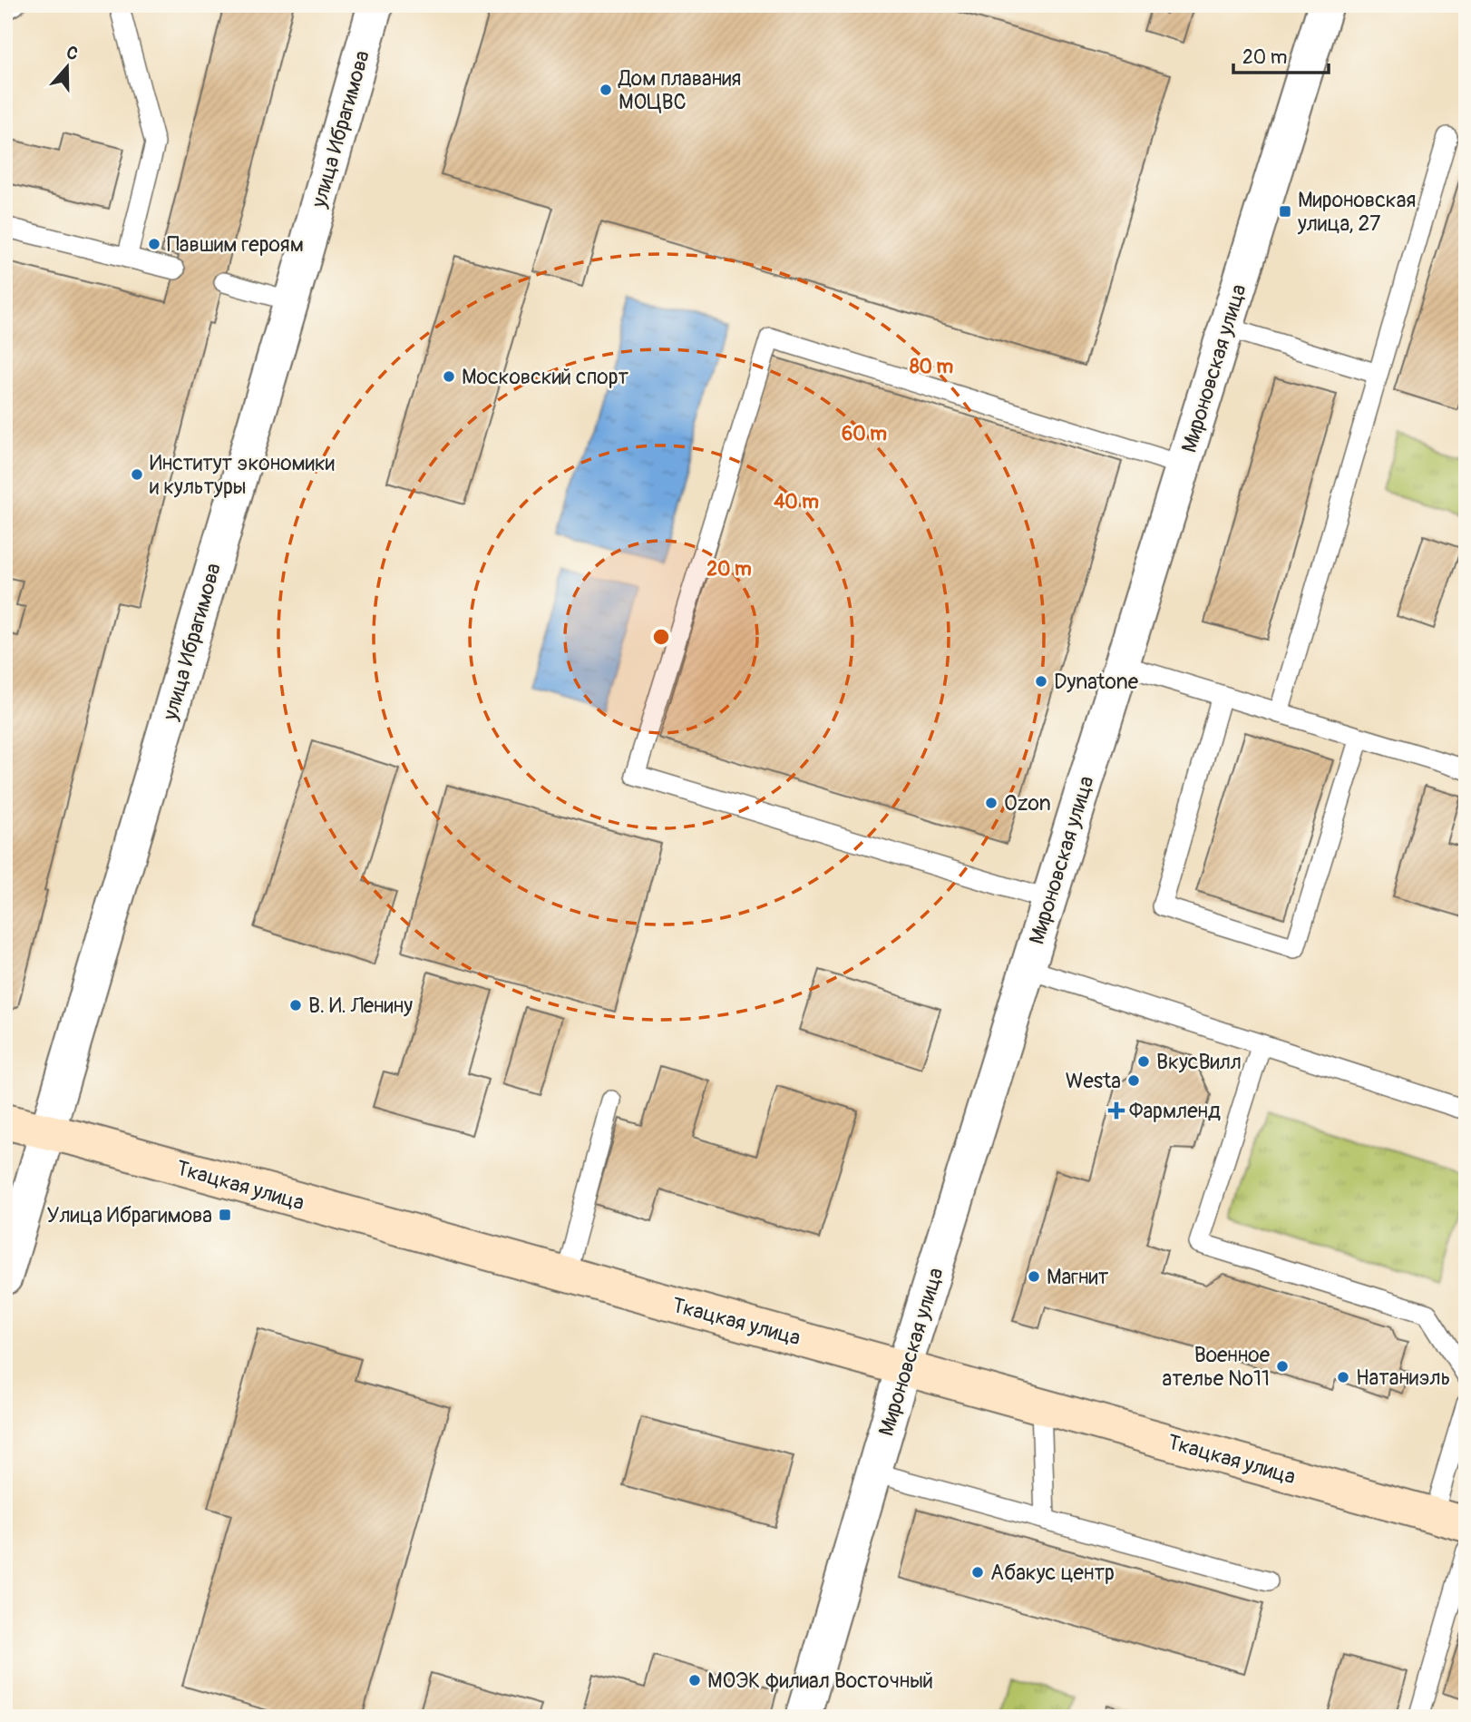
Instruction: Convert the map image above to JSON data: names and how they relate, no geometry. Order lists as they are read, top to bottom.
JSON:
{
  "streets": {
    "street": ["улица Ибрагимова", "Мироновская улица", "Ткацкая улица"]
  },
  "crossings": [
    ["улица Ибрагимова", "Ткацкая улица"],
    ["Мироновская улица", "Ткацкая улица"]
  ],
  "places": {
    "other": [
      "Дом плавания МОЦВС",
      "Павшим героям",
      "Московский спорт",
      "Институт экономики и культуры",
      "Dynatone",
      "Ozon",
      "В. И. Ленину",
      "ВкусВилл",
      "Westa",
      "Магнит",
      "Военное ателье №11",
      "Натаниэль",
      "Абакус центр",
      "МОЭК филиал Восточный"
    ],
    "transit": ["Мироновская улица, 27", "Улица Ибрагимова"],
    "health": ["Фармленд"]
  },
  "scale_bar": "20 m",
  "north": "top",
  "rings": [
    "80 m",
    "60 m",
    "40 m",
    "20 m"
  ]
}
